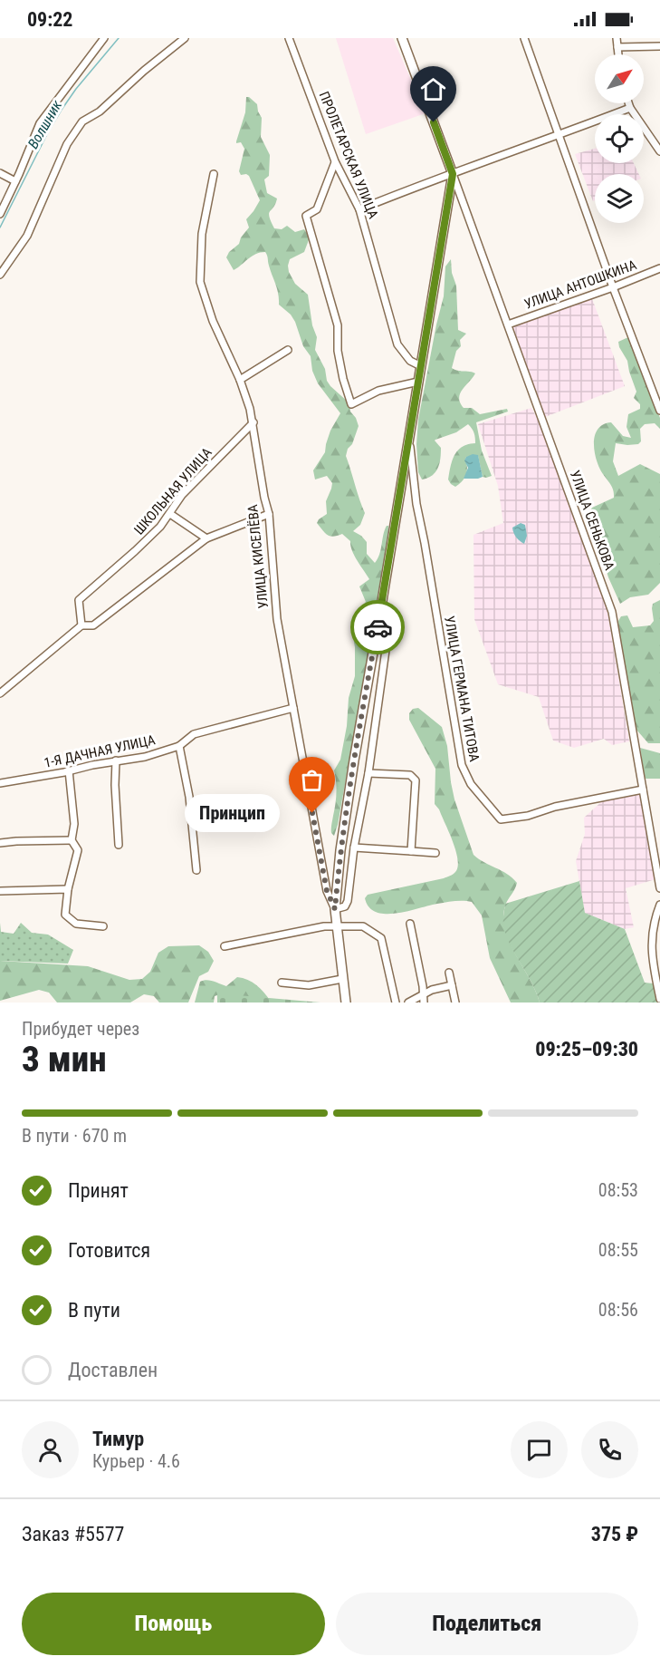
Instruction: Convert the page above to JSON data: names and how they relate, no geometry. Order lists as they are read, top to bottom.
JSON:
{
  "streets": {
    "street": [
      "ПРОЛЕТАРСКАЯ УЛИЦА",
      "УЛИЦА АНТОШКИНА",
      "ШКОЛЬНАЯ УЛИЦА",
      "УЛИЦА СЕНЬКОВА",
      "УЛИЦА КИСЕЛЁВА",
      "УЛИЦА ГЕРМАНА ТИТОВА",
      "1-Я ДАЧНАЯ УЛИЦА"
    ]
  },
  "crossings": [
    ["УЛИЦА АНТОШКИНА", "УЛИЦА СЕНЬКОВА"],
    ["ШКОЛЬНАЯ УЛИЦА", "УЛИЦА КИСЕЛЁВА"],
    ["УЛИЦА СЕНЬКОВА", "УЛИЦА ГЕРМАНА ТИТОВА"],
    ["УЛИЦА КИСЕЛЁВА", "1-Я ДАЧНАЯ УЛИЦА"]
  ],
  "water": ["Волшник"],
  "places": ["Принцип"],
  "north": "top right",
  "page": {
    "status": "09:22",
    "bubble": "Принцип",
    "heading": ["3 мин", "Прибудет через", "09:25–09:30"],
    "panel": [
      "Тимур",
      "Курьер · 4.6",
      "Заказ #5577",
      "375 ₽"
    ],
    "bar": "В пути · 670 m",
    "list": [
      ["Принят", "08:53"],
      ["Готовится", "08:55"],
      ["В пути", "08:56"],
      "Доставлен"
    ],
    "buttons": ["Помощь", "Поделиться"]
  }
}
